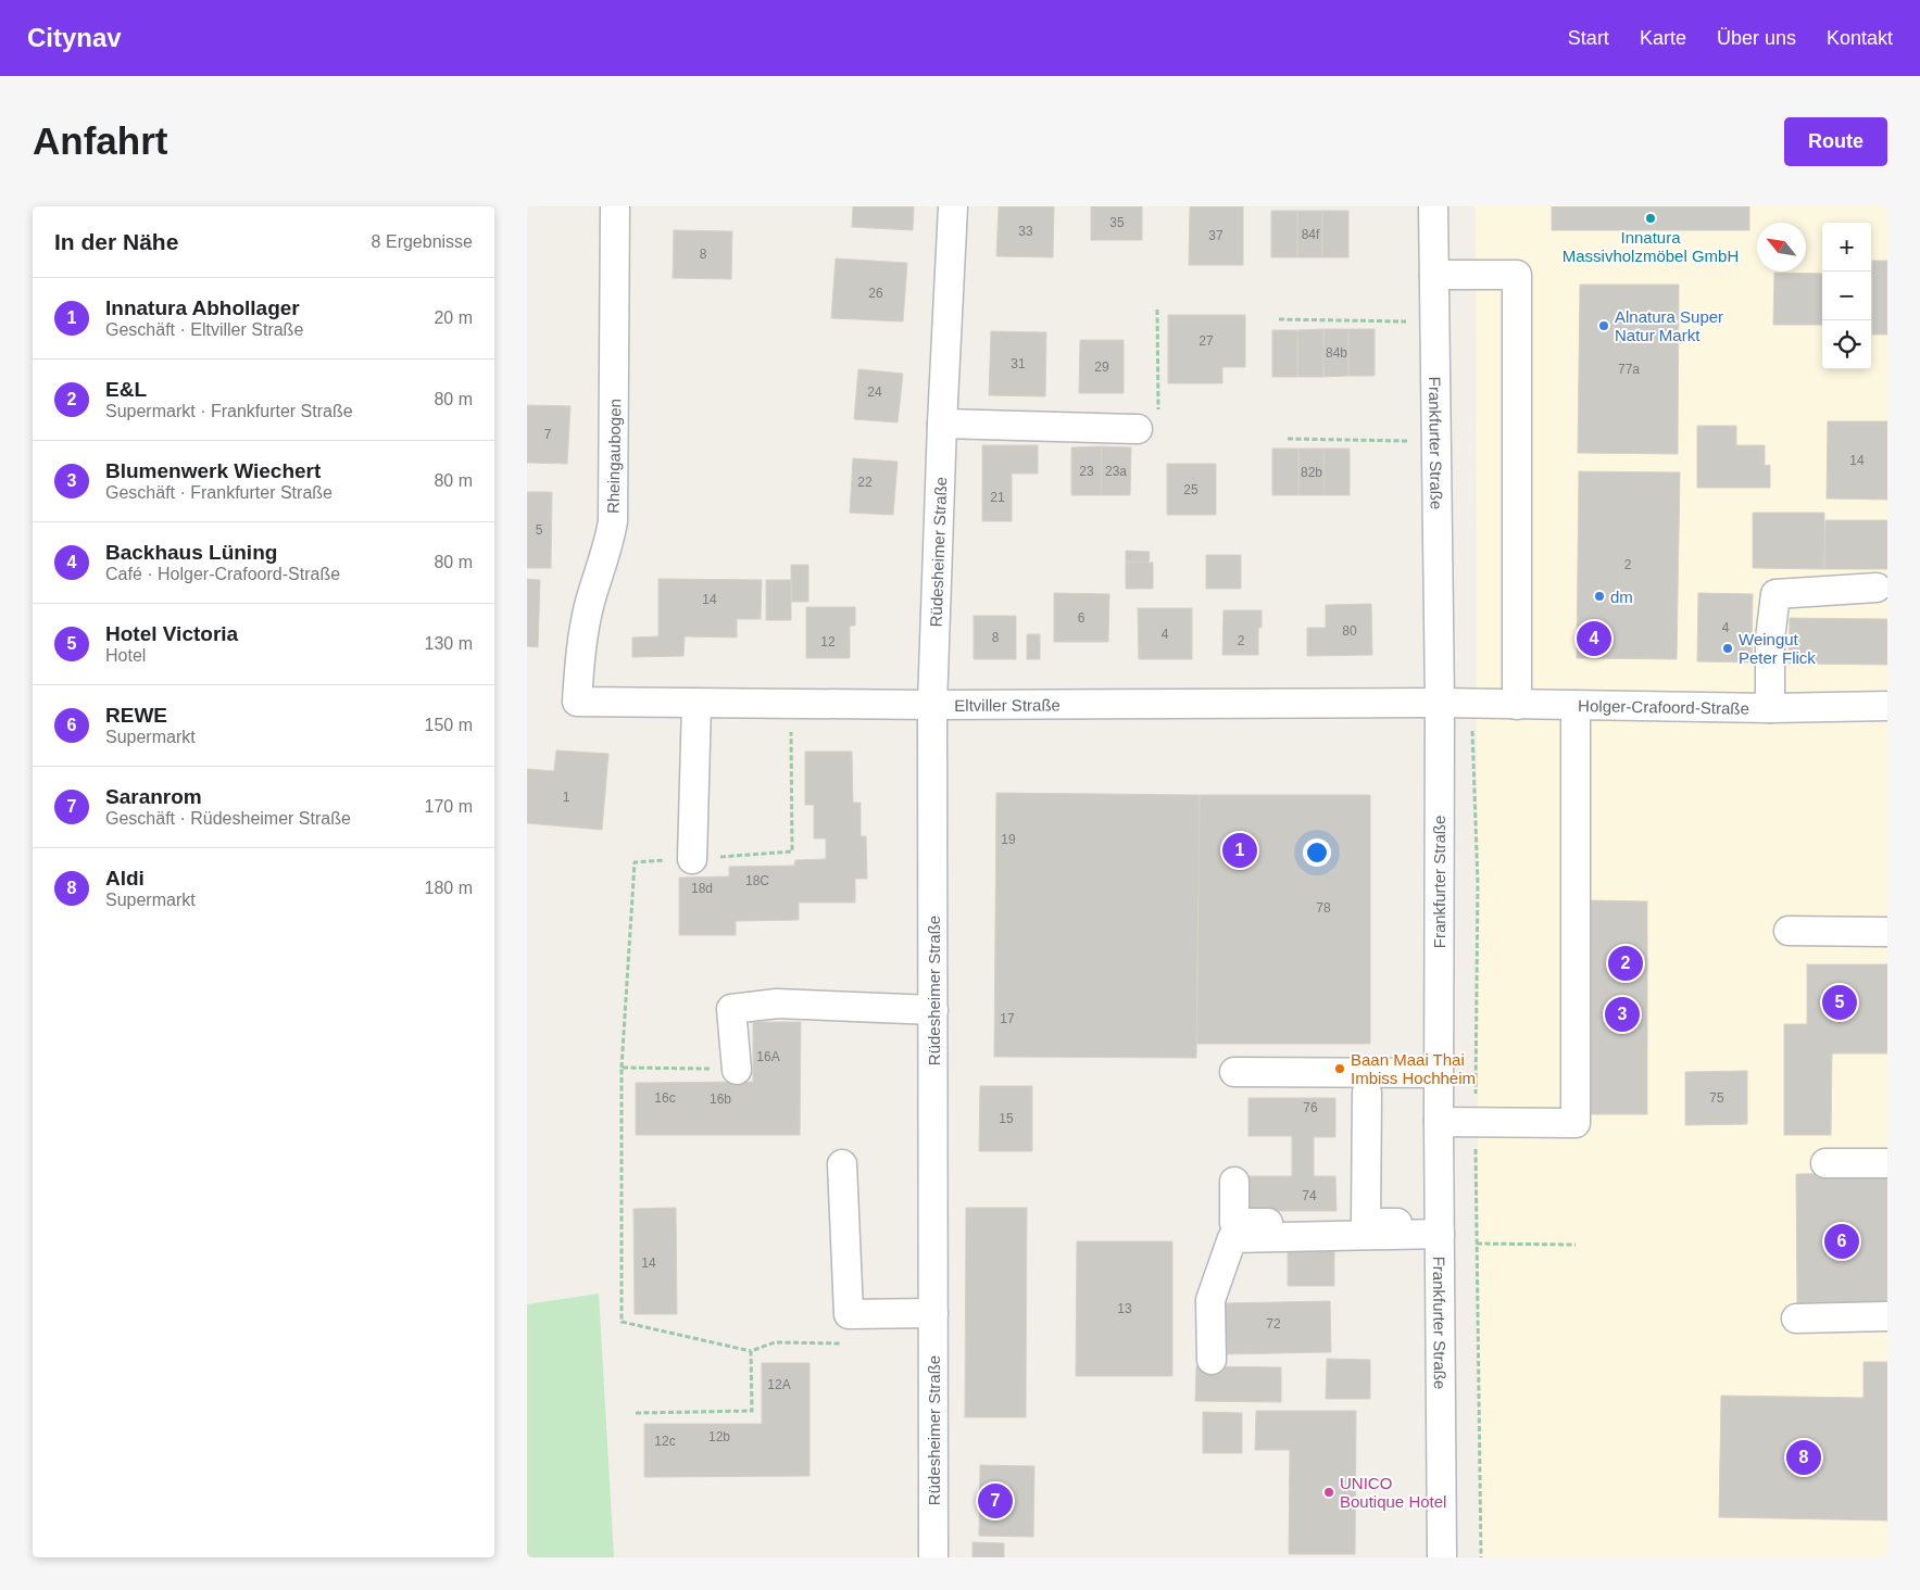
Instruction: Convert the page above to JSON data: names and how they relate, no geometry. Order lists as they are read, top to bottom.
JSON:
{
  "streets": {
    "street": [
      "Frankfurter Straße",
      "Rheingaubogen",
      "Rüdesheimer Straße",
      "Eltviller Straße",
      "Holger-Crafoord-Straße"
    ]
  },
  "crossings": [
    ["Frankfurter Straße", "Eltviller Straße"],
    ["Frankfurter Straße", "Holger-Crafoord-Straße"],
    ["Rheingaubogen", "Eltviller Straße"],
    ["Rüdesheimer Straße", "Eltviller Straße"],
    ["Eltviller Straße", "Holger-Crafoord-Straße"]
  ],
  "places": [
    "Innatura Massivholzmöbel GmbH",
    "Alnatura Super Natur Markt",
    "dm",
    "Weingut Peter Flick",
    "Baan Maai Thai Imbiss Hochheim",
    "UNICO Boutique Hotel"
  ],
  "house_numbers": [
    "35",
    "33",
    "84f",
    "37",
    "8",
    "26",
    "27",
    "84b",
    "31",
    "29",
    "77a",
    "24",
    "7",
    "14",
    "23",
    "23a",
    "82b",
    "22",
    "25",
    "21",
    "5",
    "2",
    "14",
    "6",
    "4",
    "80",
    "4",
    "8",
    "2",
    "12",
    "1",
    "19",
    "18C",
    "18d",
    "78",
    "17",
    "16A",
    "16c",
    "75",
    "16b",
    "76",
    "15",
    "74",
    "14",
    "13",
    "72",
    "12A",
    "12b",
    "12c"
  ],
  "north": "top left",
  "page": {
    "header": "Citynav",
    "nav": [
      "Start",
      "Karte",
      "Über uns",
      "Kontakt"
    ],
    "buttons": "Route",
    "title": "Anfahrt",
    "heading": ["In der Nähe", "8 Ergebnisse"],
    "map_buttons": ["+", "−"],
    "list": [
      {
        "mark": "1",
        "name": "Innatura Abhollager",
        "note": "Geschäft · Eltviller Straße",
        "value": "20 m"
      },
      {
        "mark": "2",
        "name": "E&L",
        "note": "Supermarkt · Frankfurter Straße",
        "value": "80 m"
      },
      {
        "mark": "3",
        "name": "Blumenwerk Wiechert",
        "note": "Geschäft · Frankfurter Straße",
        "value": "80 m"
      },
      {
        "mark": "4",
        "name": "Backhaus Lüning",
        "note": "Café · Holger-Crafoord-Straße",
        "value": "80 m"
      },
      {
        "mark": "5",
        "name": "Hotel Victoria",
        "note": "Hotel",
        "value": "130 m"
      },
      {
        "mark": "6",
        "name": "REWE",
        "note": "Supermarkt",
        "value": "150 m"
      },
      {
        "mark": "7",
        "name": "Saranrom",
        "note": "Geschäft · Rüdesheimer Straße",
        "value": "170 m"
      },
      {
        "mark": "8",
        "name": "Aldi",
        "note": "Supermarkt",
        "value": "180 m"
      }
    ],
    "pins": [
      "4",
      "1",
      "2",
      "5",
      "3",
      "6",
      "8",
      "7"
    ]
  }
}
